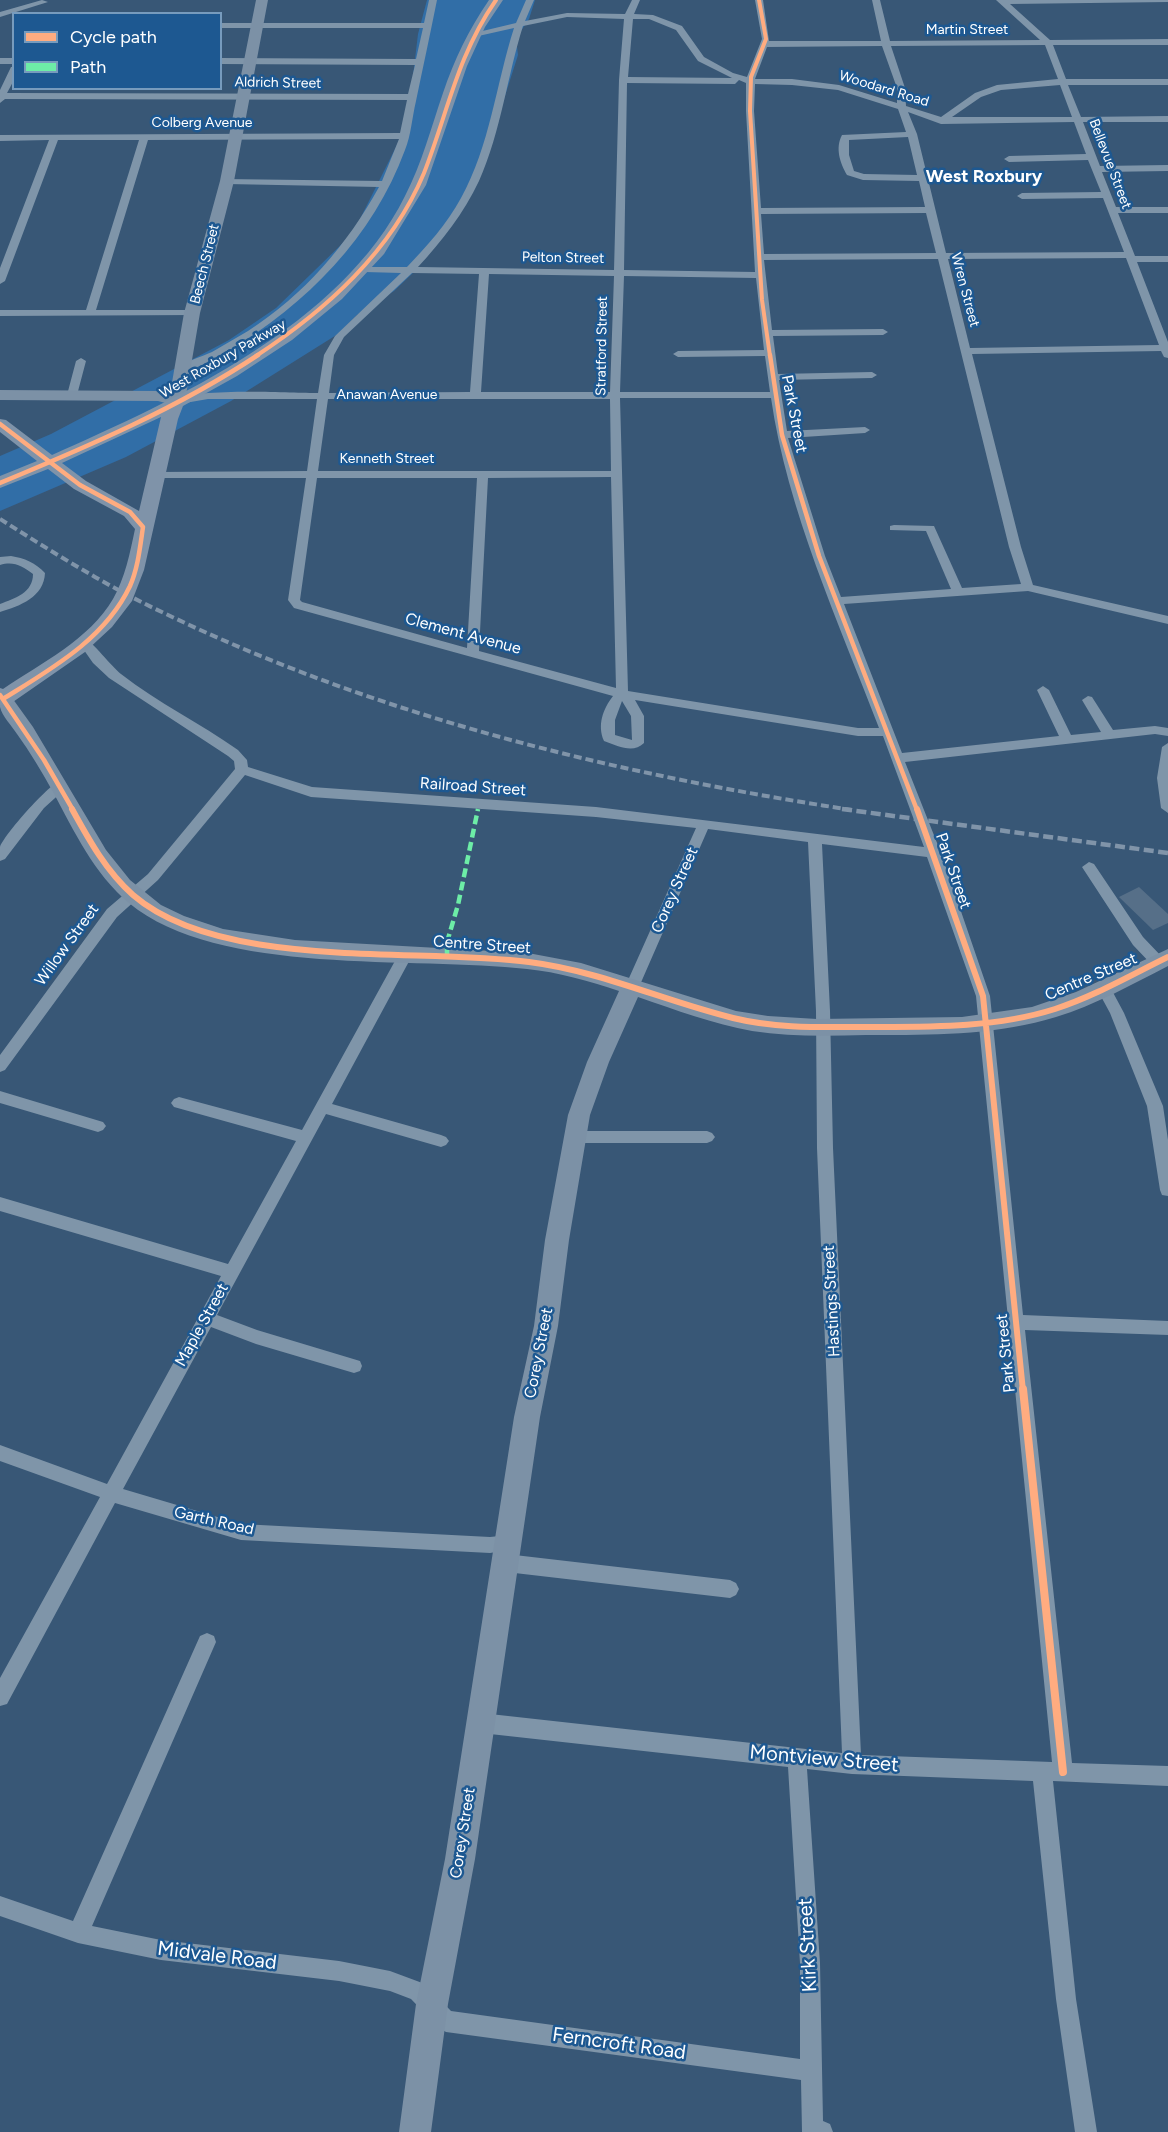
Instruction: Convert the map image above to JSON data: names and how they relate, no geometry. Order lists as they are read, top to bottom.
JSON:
{
  "streets": {
    "main road": ["Beech Street", "West Roxbury Parkway"],
    "street": [
      "Martin Street",
      "Aldrich Street",
      "Woodard Road",
      "Colberg Avenue",
      "Bellevue Street",
      "Pelton Street",
      "Wren Street",
      "Stratford Street",
      "Anawan Avenue",
      "Park Street",
      "Kenneth Street",
      "Clement Avenue",
      "Railroad Street",
      "Corey Street",
      "Willow Street",
      "Centre Street",
      "Hastings Street",
      "Maple Street",
      "Garth Road",
      "Montview Street",
      "Kirk Street",
      "Midvale Road",
      "Ferncroft Road"
    ]
  },
  "crossings": [
    ["Martin Street", "Bellevue Street"],
    ["Martin Street", "Wren Street"],
    ["Martin Street", "Park Street"],
    ["Aldrich Street", "Beech Street"],
    ["Aldrich Street", "West Roxbury Parkway"],
    ["Woodard Road", "Bellevue Street"],
    ["Woodard Road", "Wren Street"],
    ["Woodard Road", "Stratford Street"],
    ["Woodard Road", "West Roxbury Parkway"],
    ["Woodard Road", "Park Street"],
    ["Colberg Avenue", "Beech Street"],
    ["Colberg Avenue", "West Roxbury Parkway"],
    ["Pelton Street", "Stratford Street"],
    ["Pelton Street", "West Roxbury Parkway"],
    ["Pelton Street", "Park Street"],
    ["Pelton Street", "Clement Avenue"],
    ["Beech Street", "West Roxbury Parkway"],
    ["Beech Street", "Anawan Avenue"],
    ["Beech Street", "Kenneth Street"],
    ["Stratford Street", "Anawan Avenue"],
    ["Stratford Street", "Kenneth Street"],
    ["Stratford Street", "Clement Avenue"],
    ["West Roxbury Parkway", "Anawan Avenue"],
    ["Anawan Avenue", "Park Street"],
    ["Anawan Avenue", "Clement Avenue"],
    ["Park Street", "Clement Avenue"],
    ["Park Street", "Centre Street"],
    ["Park Street", "Montview Street"],
    ["Kenneth Street", "Clement Avenue"],
    ["Railroad Street", "Corey Street"],
    ["Railroad Street", "Willow Street"],
    ["Corey Street", "Centre Street"],
    ["Corey Street", "Garth Road"],
    ["Corey Street", "Montview Street"],
    ["Corey Street", "Midvale Road"],
    ["Corey Street", "Ferncroft Road"],
    ["Willow Street", "Centre Street"],
    ["Centre Street", "Hastings Street"],
    ["Centre Street", "Maple Street"],
    ["Hastings Street", "Montview Street"],
    ["Maple Street", "Garth Road"],
    ["Montview Street", "Kirk Street"],
    ["Kirk Street", "Ferncroft Road"],
    ["Midvale Road", "Ferncroft Road"]
  ],
  "districts": ["West Roxbury"],
  "legend": ["Cycle path", "Path"]
}
